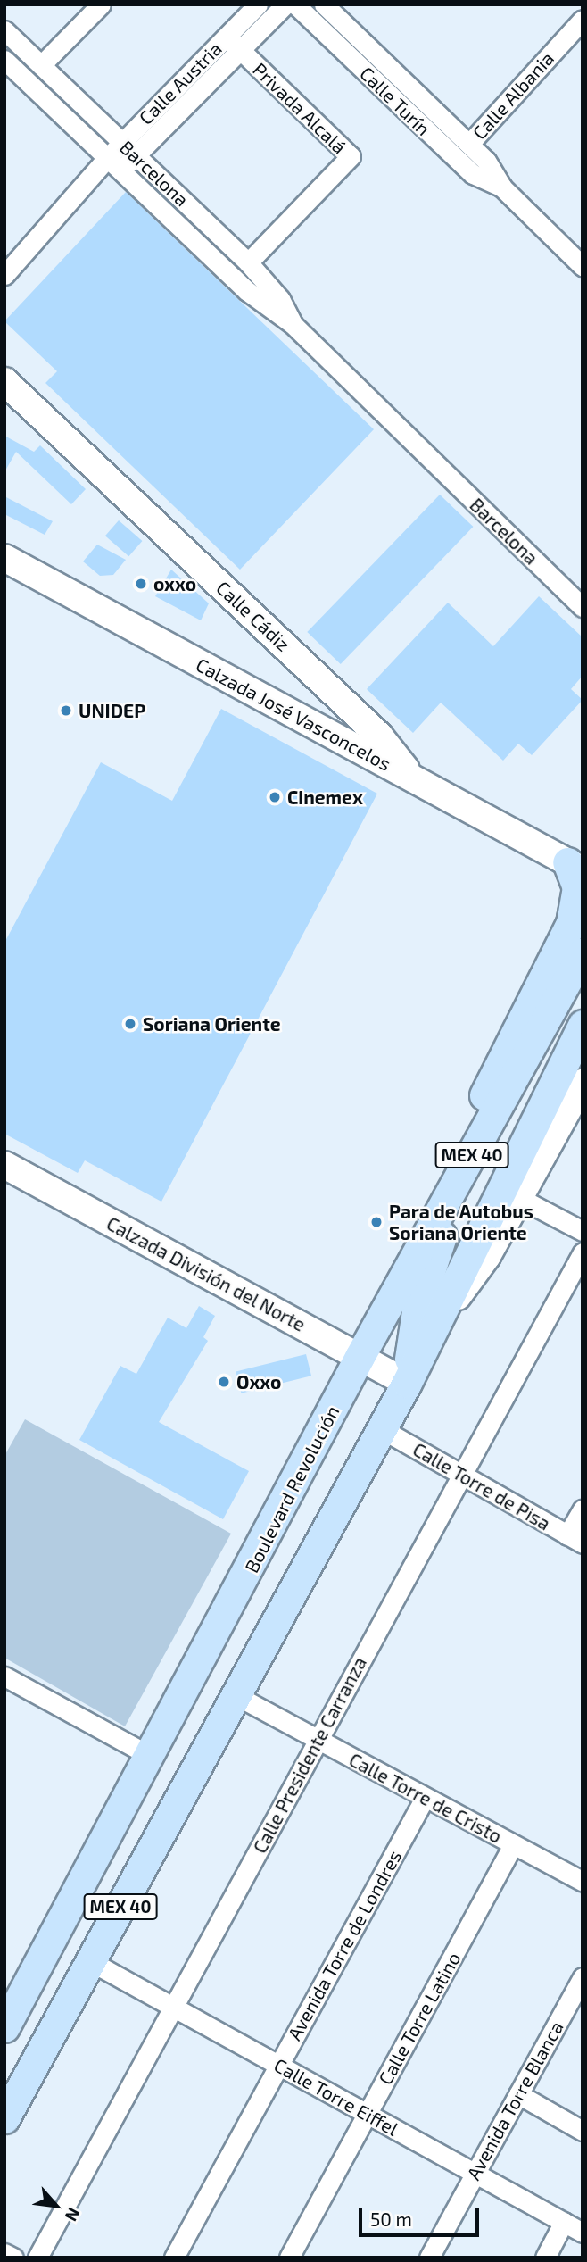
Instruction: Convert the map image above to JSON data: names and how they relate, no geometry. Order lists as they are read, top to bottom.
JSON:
{
  "streets": {
    "main road": [
      "Calle Cádiz",
      "Calzada José Vasconcelos",
      "MEX 40",
      "Calzada División del Norte",
      "Boulevard Revolución"
    ],
    "street": [
      "Calle Austria",
      "Calle Albania",
      "Calle Turín",
      "Privada Alcalá",
      "Barcelona",
      "Calle Torre de Pisa",
      "Calle Presidente Carranza",
      "Calle Torre de Cristo",
      "Avenida Torre de Londres",
      "Calle Torre Latino",
      "Calle Torre Eiffel",
      "Avenida Torre Blanca"
    ]
  },
  "crossings": [
    ["Calle Austria", "Privada Alcalá"],
    ["Calle Austria", "Barcelona"],
    ["Calle Albania", "Calle Turín"],
    ["Privada Alcalá", "Barcelona"],
    ["Calle Cádiz", "Calzada José Vasconcelos"],
    ["MEX 40", "Calzada División del Norte"],
    ["MEX 40", "Calle Torre de Pisa"],
    ["MEX 40", "Calle Torre de Cristo"],
    ["MEX 40", "Calle Torre Eiffel"],
    ["Calzada División del Norte", "Boulevard Revolución"],
    ["Calle Torre de Pisa", "Calle Presidente Carranza"],
    ["Calle Presidente Carranza", "Calle Torre de Cristo"],
    ["Calle Presidente Carranza", "Calle Torre Eiffel"],
    ["Calle Torre de Cristo", "Avenida Torre de Londres"],
    ["Calle Torre de Cristo", "Calle Torre Latino"],
    ["Avenida Torre de Londres", "Calle Torre Eiffel"],
    ["Calle Torre Latino", "Calle Torre Eiffel"],
    ["Calle Torre Eiffel", "Avenida Torre Blanca"]
  ],
  "places": [
    "oxxo",
    "UNIDEP",
    "Cinemex",
    "Soriana Oriente",
    "Para de Autobus Soriana Oriente",
    "Oxxo"
  ],
  "scale_bar": "50 m",
  "north": "bottom right"
}
